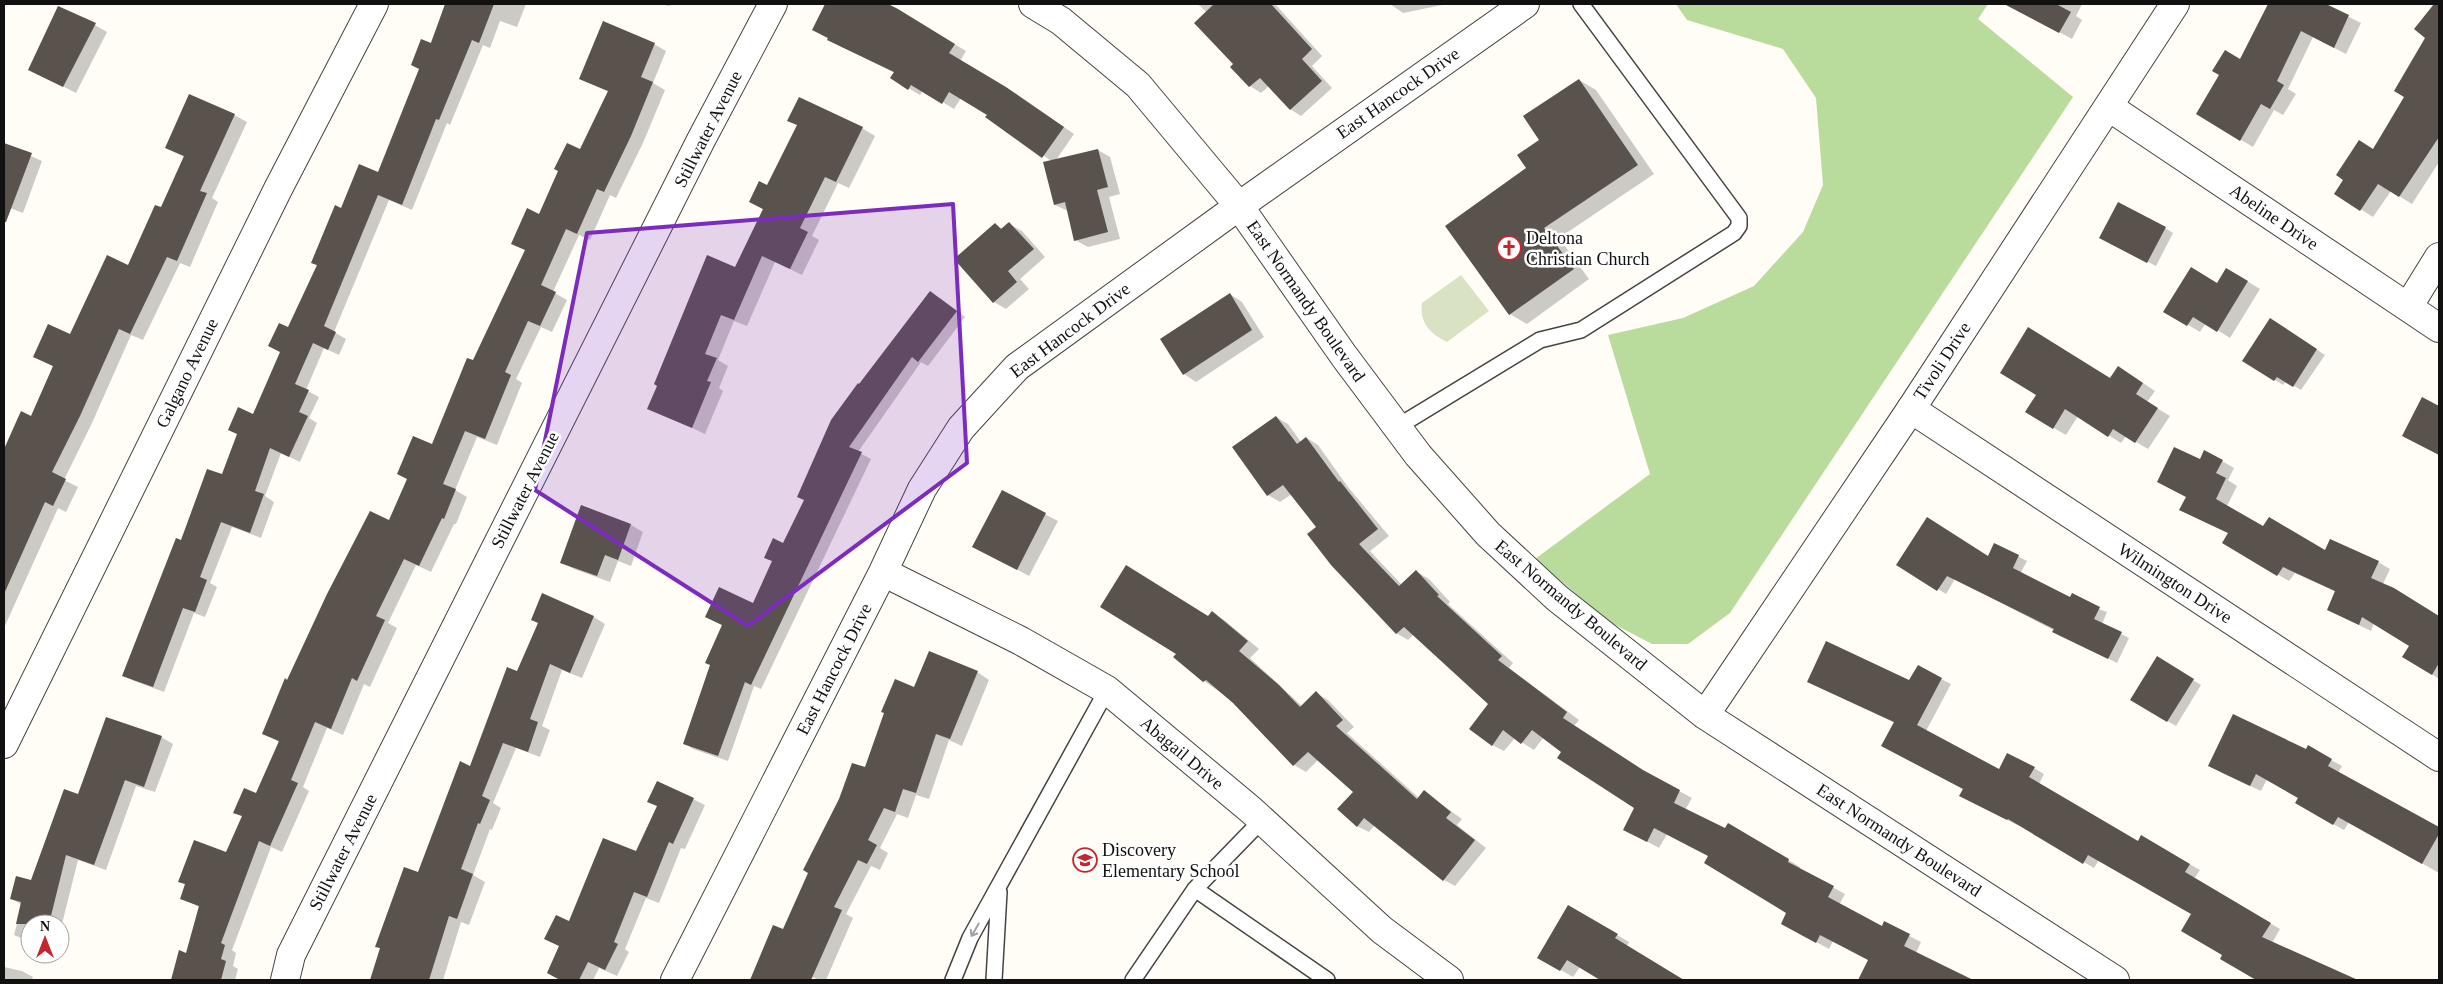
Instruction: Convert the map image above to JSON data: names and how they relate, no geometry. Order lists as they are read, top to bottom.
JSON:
{
  "streets": {
    "street": [
      "East Hancock Drive",
      "Stillwater Avenue",
      "Abeline Drive",
      "East Normandy Boulevard",
      "Tivoli Drive",
      "Galgano Avenue",
      "Wilmington Drive",
      "Abagail Drive"
    ]
  },
  "crossings": [
    ["East Hancock Drive", "East Normandy Boulevard"],
    ["East Hancock Drive", "Abagail Drive"],
    ["Abeline Drive", "Tivoli Drive"],
    ["East Normandy Boulevard", "Tivoli Drive"],
    ["Tivoli Drive", "Wilmington Drive"]
  ],
  "places": {
    "church": ["Deltona Christian Church"],
    "school or university": ["Discovery Elementary School"]
  },
  "north": "top"
}
